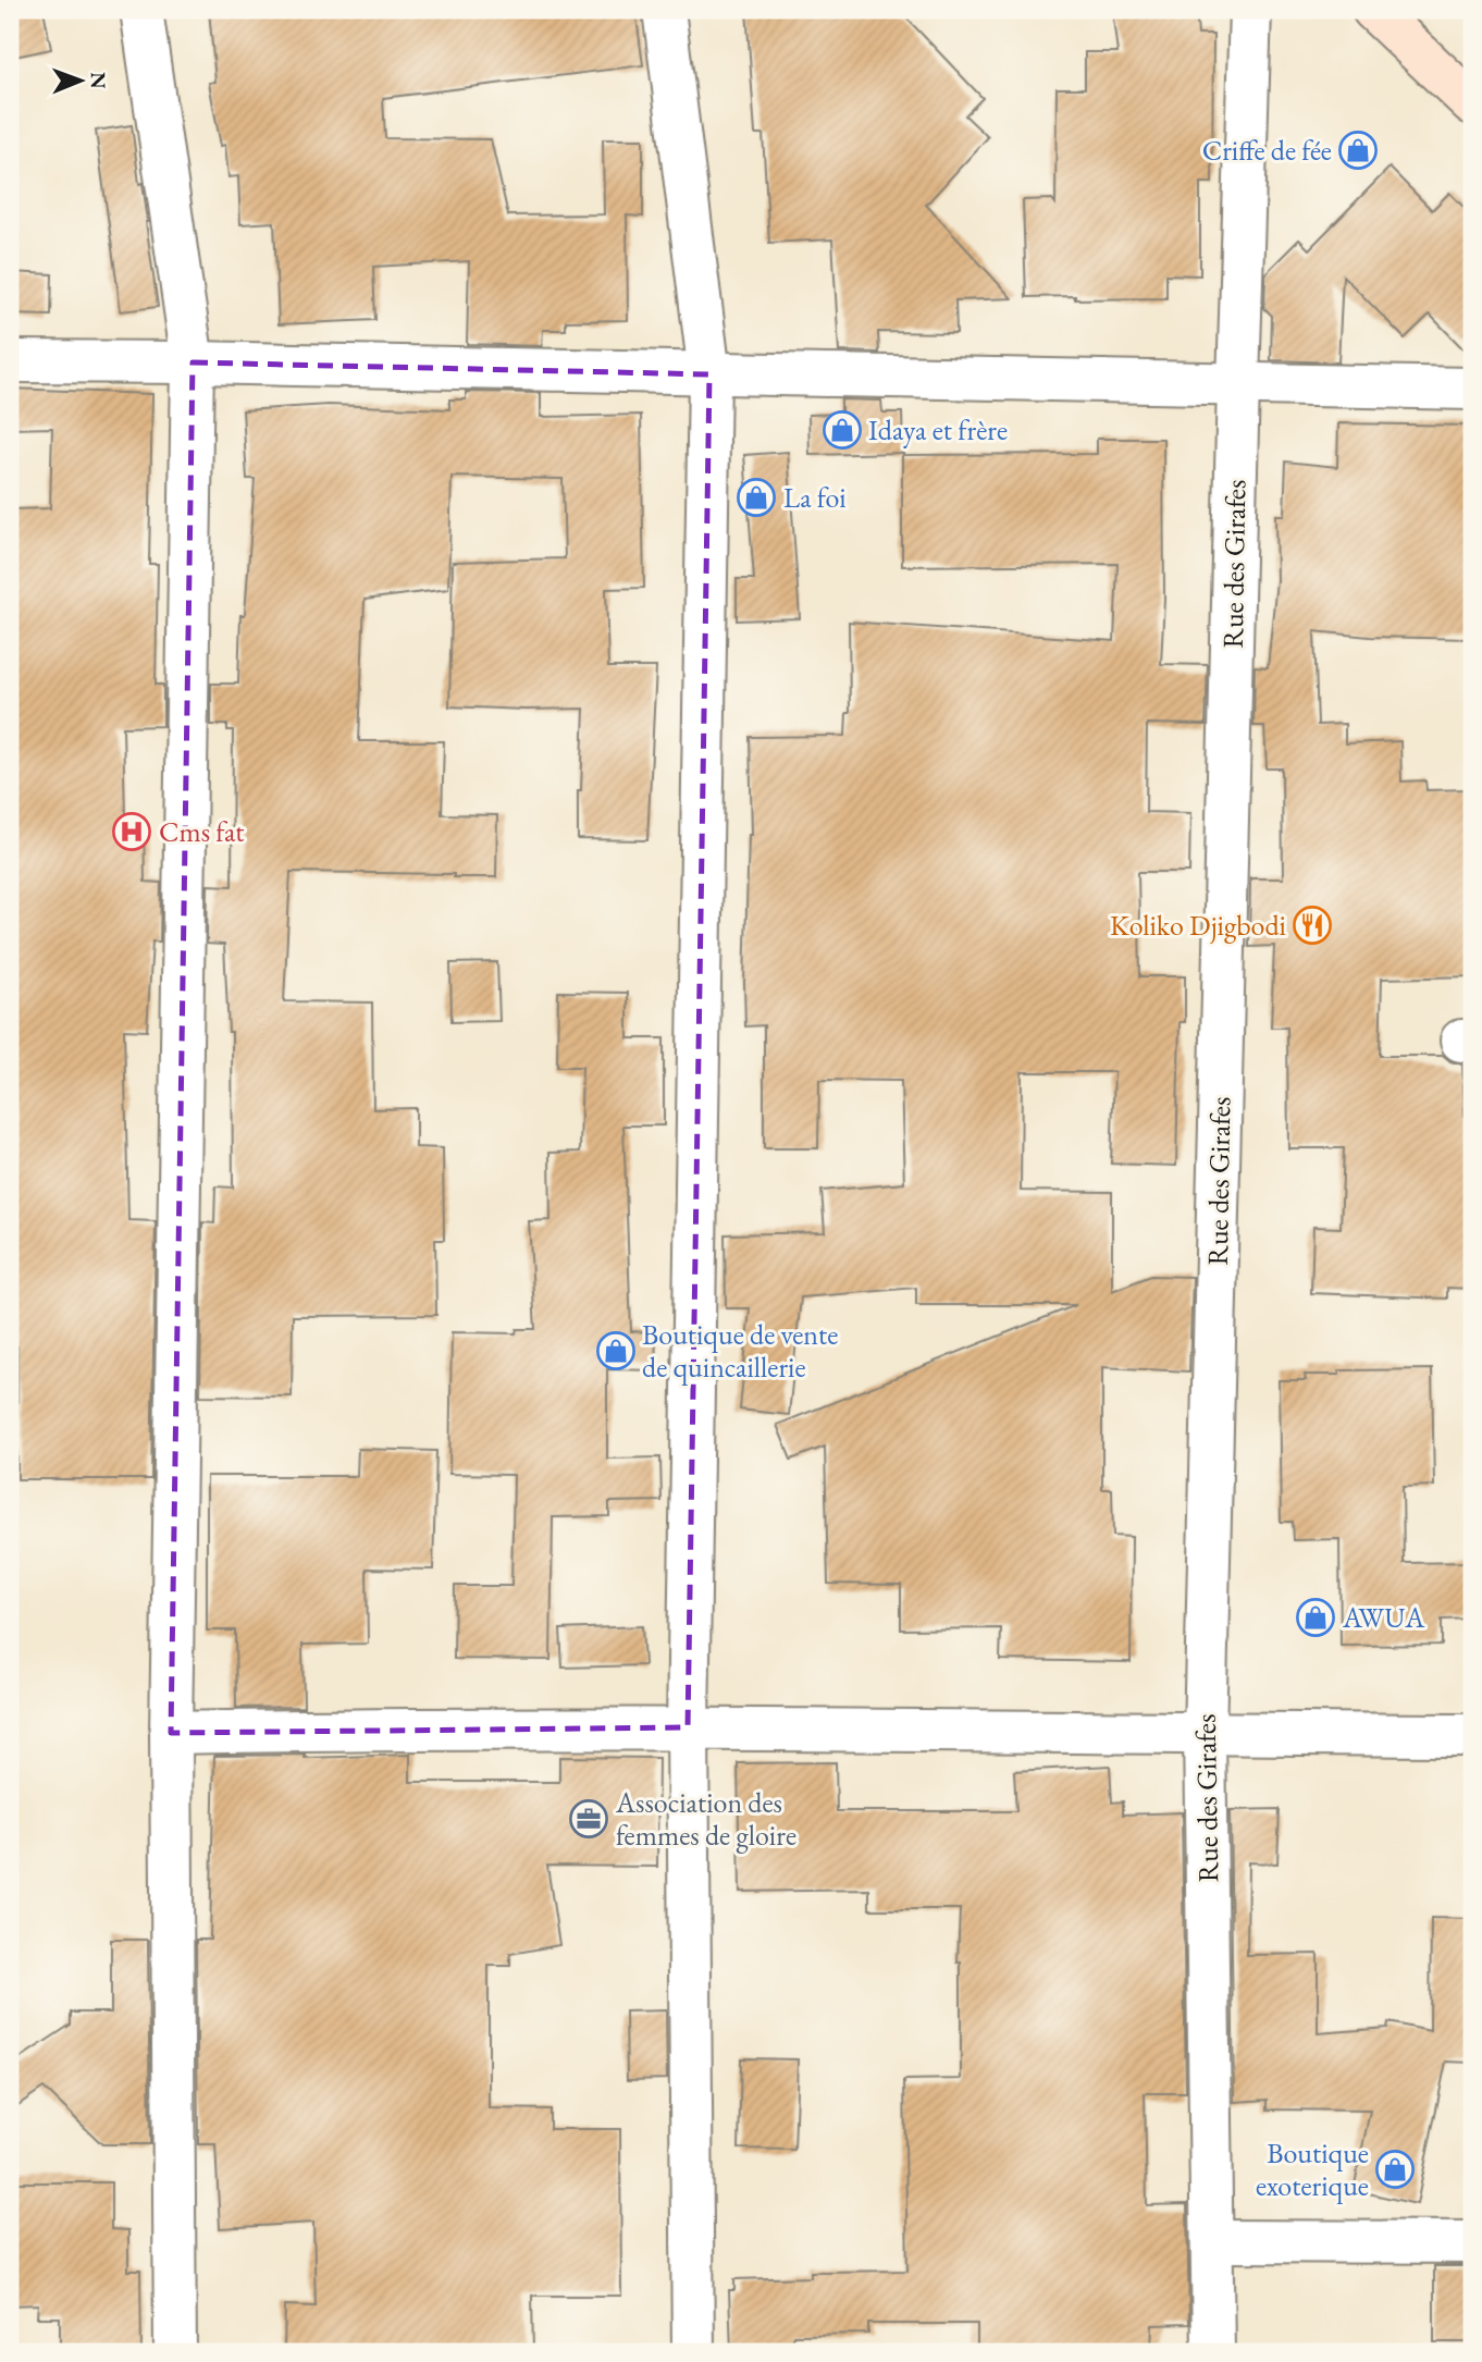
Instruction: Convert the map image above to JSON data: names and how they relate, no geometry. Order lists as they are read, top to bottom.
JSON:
{
  "streets": {
    "street": ["Rue des Girafes"]
  },
  "places": {
    "shop": [
      "Criffe de fée",
      "Idaya et frère",
      "La foi",
      "Boutique de vente de quincaillerie",
      "AWUA",
      "Boutique exoterique"
    ],
    "hospital": ["Cms fat"],
    "restaurant": ["Koliko Djigbodi"],
    "office": ["Association des femmes de gloire"]
  },
  "north": "right"
}
